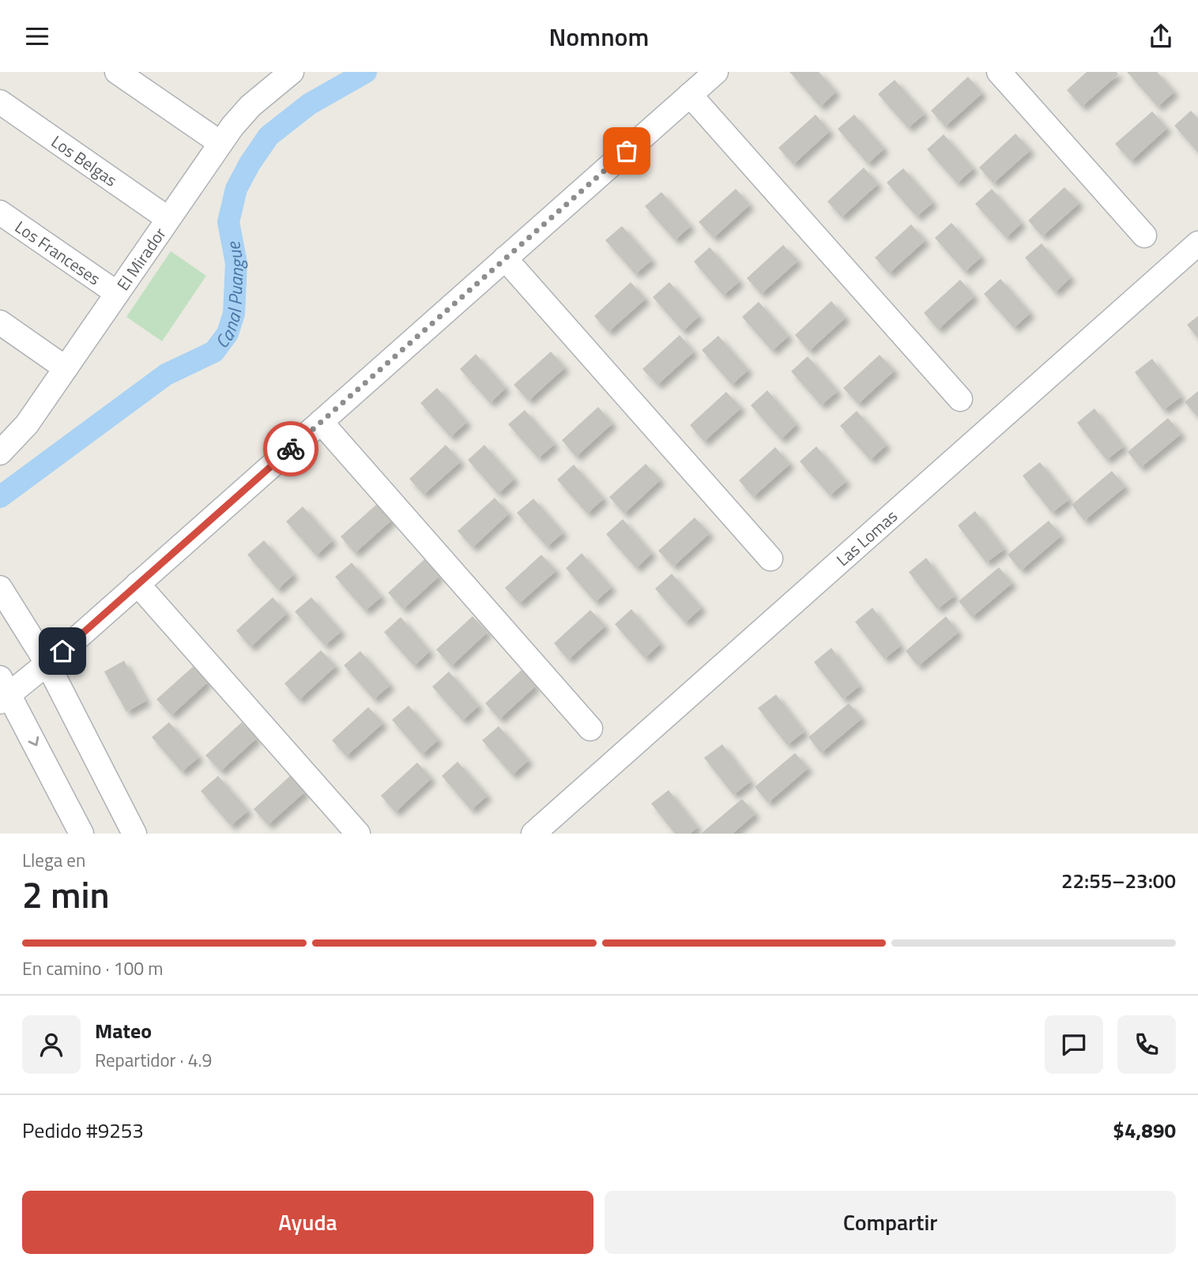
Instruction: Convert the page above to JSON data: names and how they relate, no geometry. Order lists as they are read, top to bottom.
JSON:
{
  "streets": {
    "street": [
      "Los Belgas",
      "Los Franceses",
      "El Mirador",
      "Las Lomas"
    ]
  },
  "crossings": [
    ["Los Belgas", "El Mirador"],
    ["Los Franceses", "El Mirador"]
  ],
  "water": ["Canal Puangue"],
  "page": {
    "header": "Nomnom",
    "heading": ["2 min", "Llega en", "22:55–23:00"],
    "panel": [
      "Mateo",
      "Repartidor · 4.9",
      "Pedido #9253",
      "$4,890"
    ],
    "bar": "En camino · 100 m",
    "buttons": ["Ayuda", "Compartir"]
  }
}
